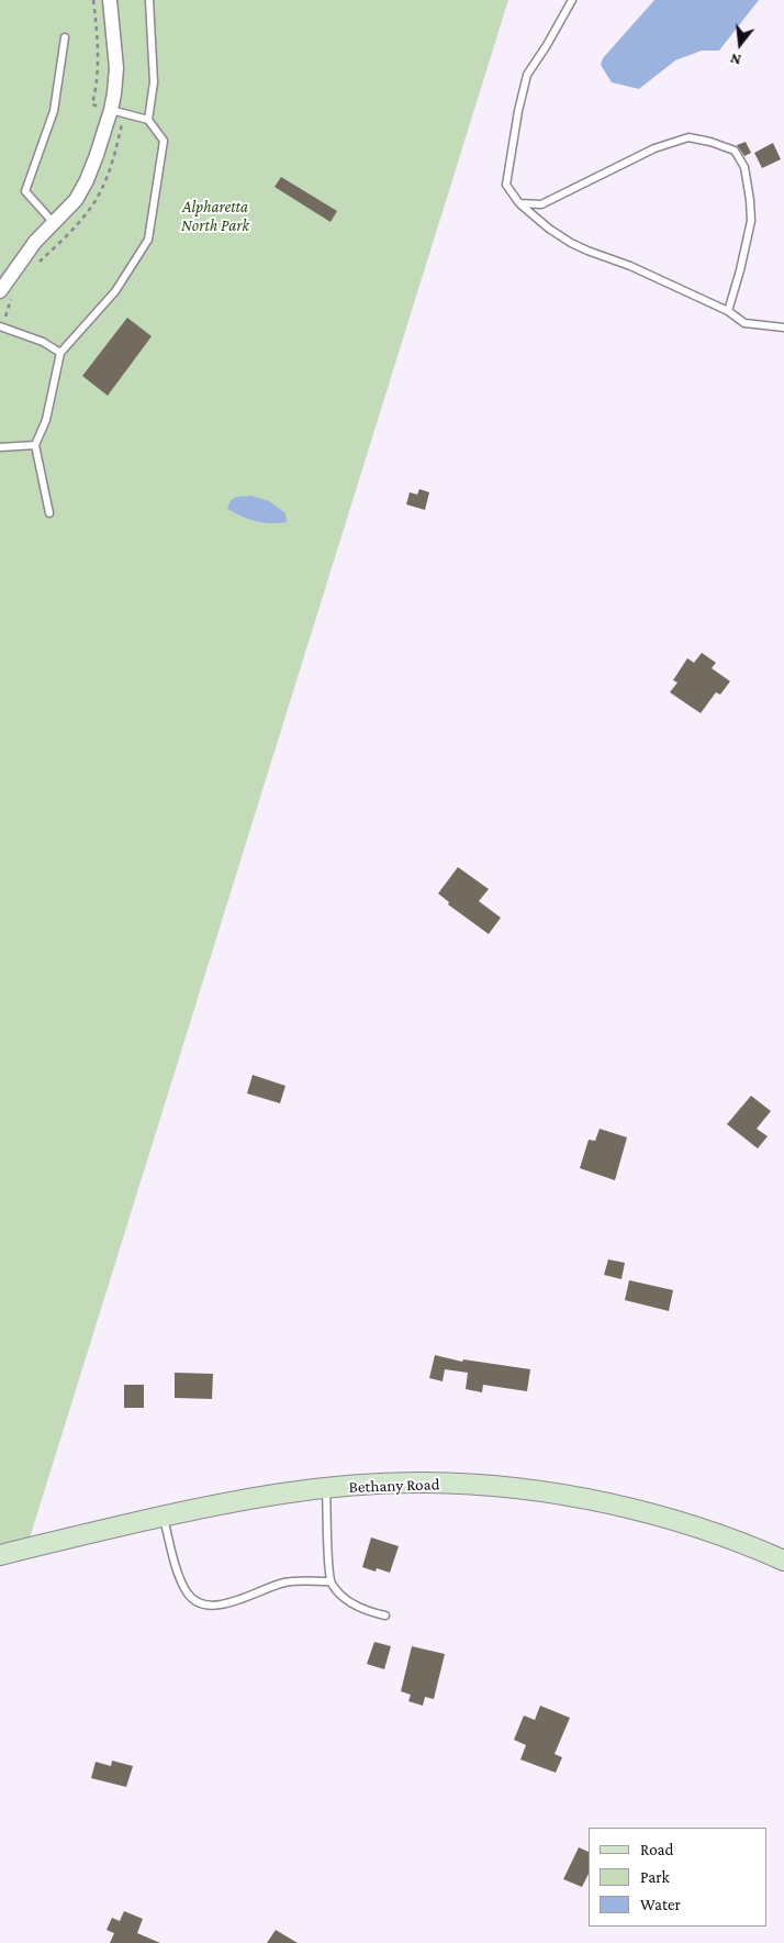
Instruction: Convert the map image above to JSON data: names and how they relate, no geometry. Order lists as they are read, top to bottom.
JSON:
{
  "streets": {
    "street": ["Bethany Road"]
  },
  "parks": ["Alpharetta North Park"],
  "legend": ["Road", "Park", "Water"],
  "north": "bottom"
}
